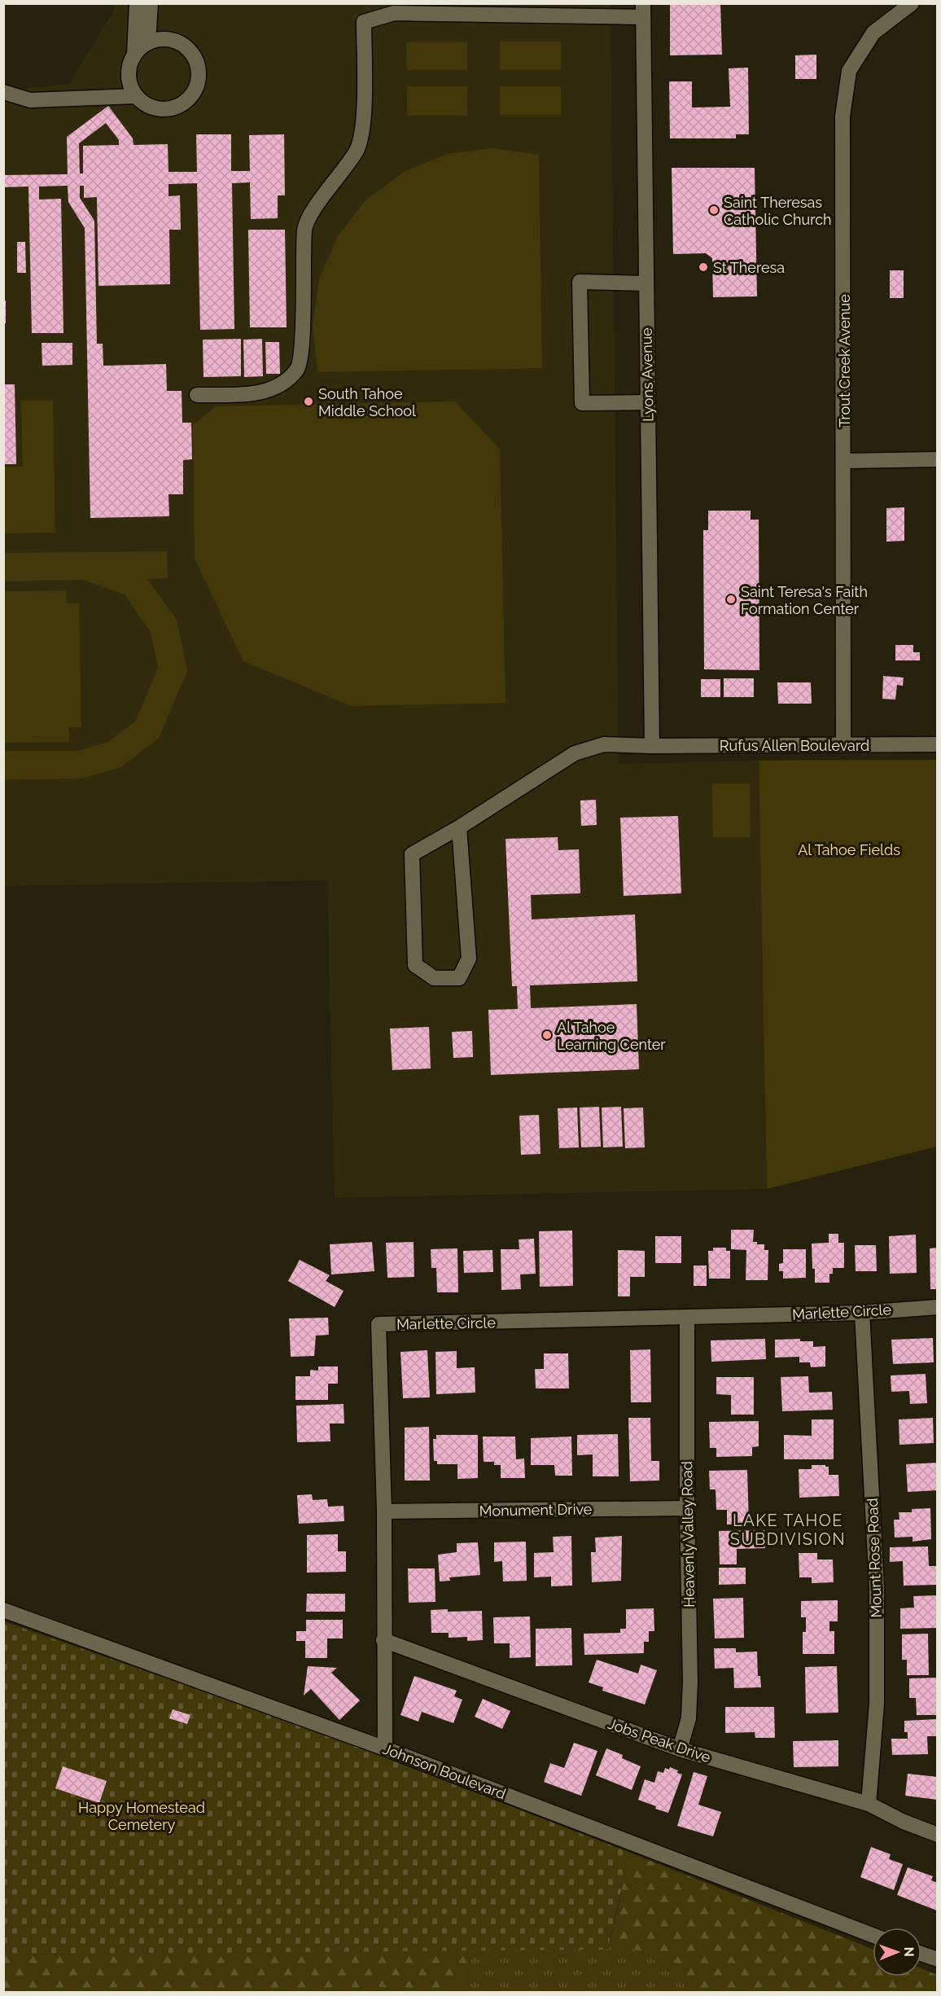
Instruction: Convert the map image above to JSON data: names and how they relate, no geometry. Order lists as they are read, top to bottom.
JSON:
{
  "streets": {
    "street": [
      "Trout Creek Avenue",
      "Lyons Avenue",
      "Rufus Allen Boulevard",
      "Marlette Circle",
      "Monument Drive",
      "Heavenly Valley Road",
      "Mount Rose Road",
      "Jobs Peak Drive",
      "Johnson Boulevard"
    ]
  },
  "crossings": [
    ["Trout Creek Avenue", "Rufus Allen Boulevard"],
    ["Lyons Avenue", "Rufus Allen Boulevard"],
    ["Marlette Circle", "Monument Drive"],
    ["Marlette Circle", "Heavenly Valley Road"],
    ["Marlette Circle", "Mount Rose Road"],
    ["Marlette Circle", "Jobs Peak Drive"],
    ["Marlette Circle", "Johnson Boulevard"],
    ["Monument Drive", "Heavenly Valley Road"],
    ["Heavenly Valley Road", "Jobs Peak Drive"],
    ["Mount Rose Road", "Jobs Peak Drive"]
  ],
  "districts": ["LAKE TAHOE SUBDIVISION"],
  "parks": ["Al Tahoe Fields", "Happy Homestead Cemetery"],
  "places": [
    "Saint Theresas Catholic Church",
    "St Theresa",
    "South Tahoe Middle School",
    "Saint Teresa's Faith Formation Center",
    "Al Tahoe Learning Center"
  ],
  "north": "right"
}
